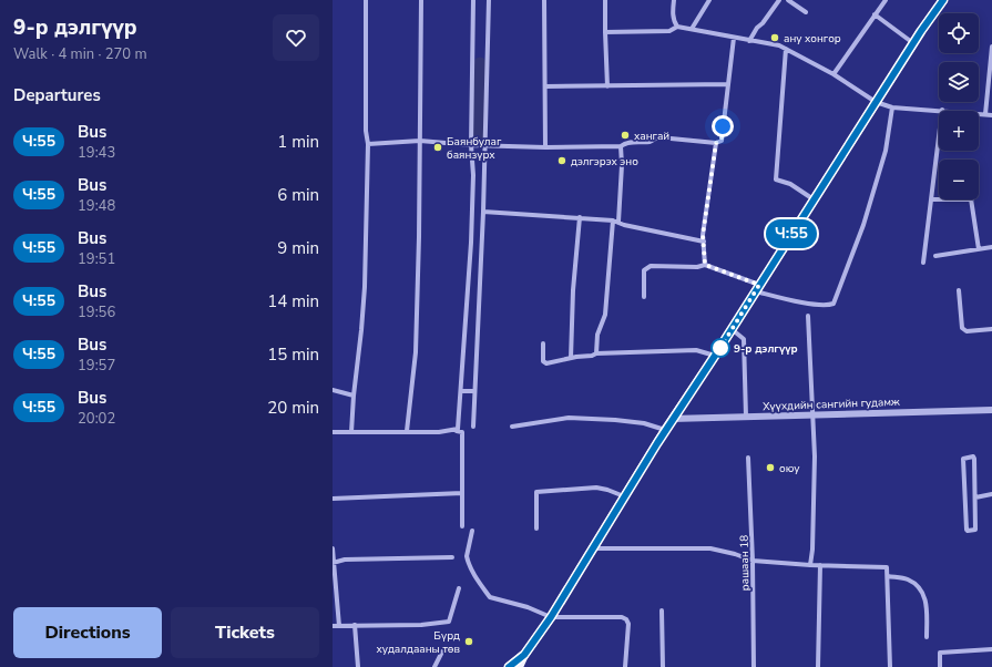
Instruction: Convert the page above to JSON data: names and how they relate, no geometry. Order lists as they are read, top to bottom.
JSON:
{
  "streets": {
    "street": ["Хүүхдийн сангийн гудамж", "рашаан 18"]
  },
  "places": [
    "ану хонгор",
    "хангай",
    "Баянбулаг баянзүрх",
    "дэлгэрэх эно",
    "9-р дэлгүүр",
    "оюу",
    "Бүрд худалдааны төв"
  ],
  "lines": ["bus line Ч:55"],
  "page": {
    "heading": [
      ["9-р дэлгүүр", "Walk · 4 min · 270 m"],
      "Departures"
    ],
    "on_map": "Ч:55",
    "map_buttons": ["+", "−"],
    "list": [
      {
        "mark": "Ч:55",
        "name": "Bus",
        "note": "19:43",
        "value": "1 min"
      },
      {
        "mark": "Ч:55",
        "name": "Bus",
        "note": "19:48",
        "value": "6 min"
      },
      {
        "mark": "Ч:55",
        "name": "Bus",
        "note": "19:51",
        "value": "9 min"
      },
      {
        "mark": "Ч:55",
        "name": "Bus",
        "note": "19:56",
        "value": "14 min"
      },
      {
        "mark": "Ч:55",
        "name": "Bus",
        "note": "19:57",
        "value": "15 min"
      },
      {
        "mark": "Ч:55",
        "name": "Bus",
        "note": "20:02",
        "value": "20 min"
      }
    ],
    "buttons": ["Directions", "Tickets"]
  }
}
